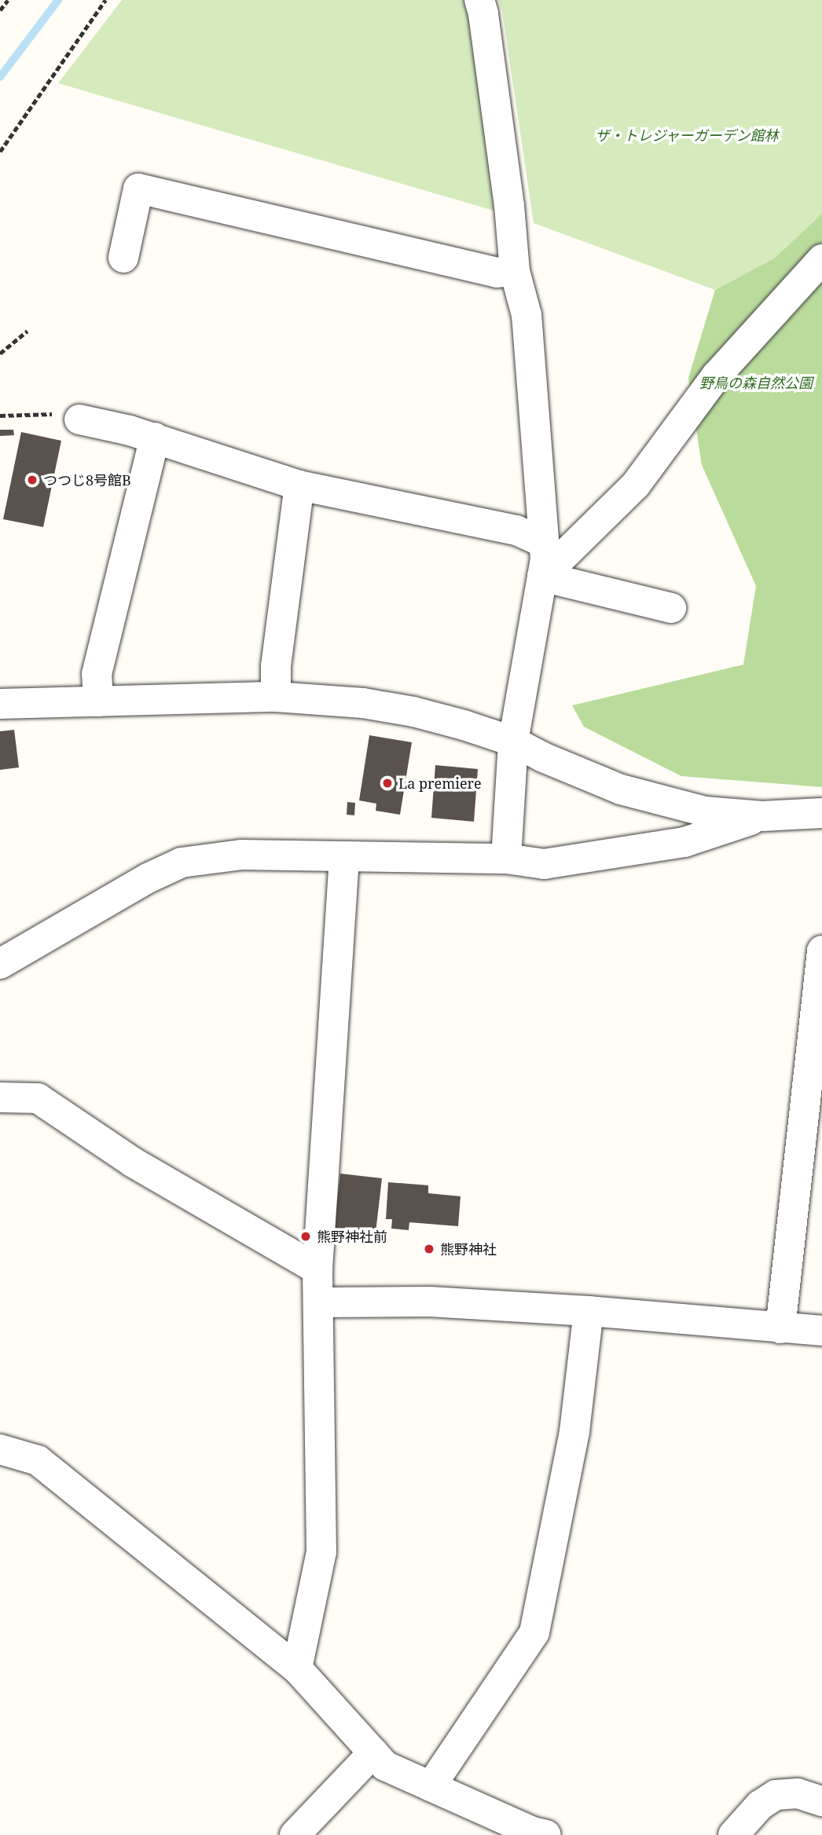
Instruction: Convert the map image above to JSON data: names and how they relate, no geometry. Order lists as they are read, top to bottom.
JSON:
{
  "parks": ["ザ・トレジャーガーデン館林", "野鳥の森自然公園"],
  "places": [
    "つつじ8号館B",
    "La premiere",
    "熊野神社前",
    "熊野神社"
  ]
}
